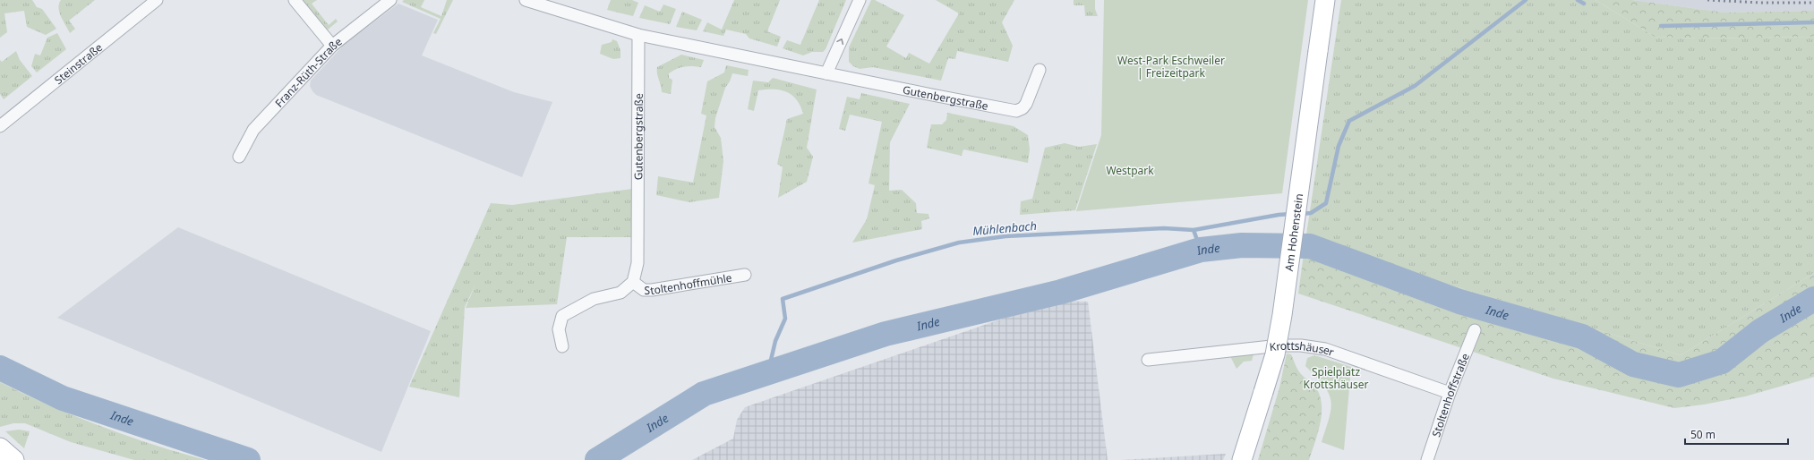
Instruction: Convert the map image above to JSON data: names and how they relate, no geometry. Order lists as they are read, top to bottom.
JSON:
{
  "streets": {
    "main road": ["Am Hohenstein"],
    "street": [
      "Steinstraße",
      "Franz-Rüth-Straße",
      "Gutenbergstraße",
      "Stoltenhoffmühle",
      "Krottshäuser",
      "Stoltenhoffstraße"
    ]
  },
  "crossings": [
    ["Gutenbergstraße", "Stoltenhoffmühle"],
    ["Krottshäuser", "Stoltenhoffstraße"]
  ],
  "water": ["Mühlenbach", "Inde"],
  "parks": ["West-Park Eschweiler | Freizeitpark", "Westpark", "Spielplatz Krottshäuser"],
  "scale_bar": "50 m"
}
